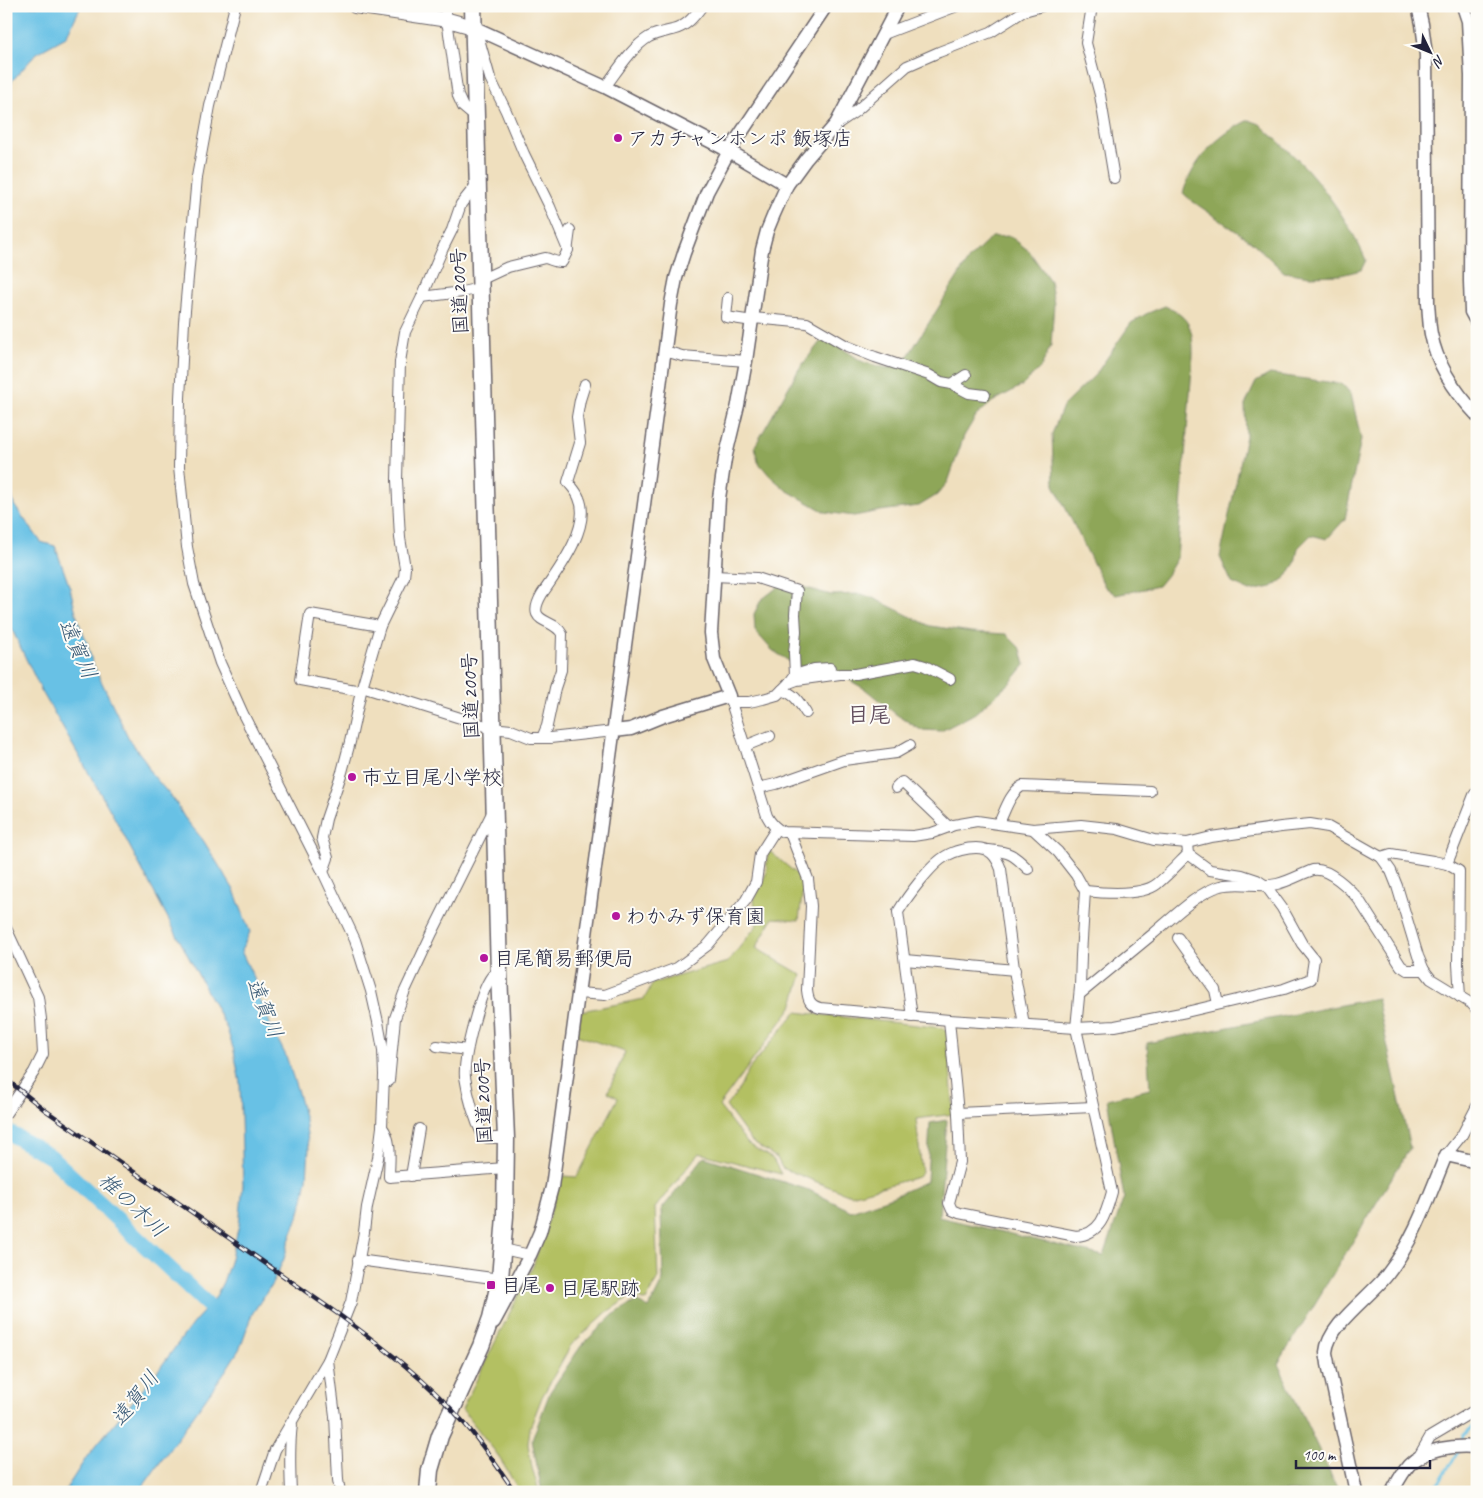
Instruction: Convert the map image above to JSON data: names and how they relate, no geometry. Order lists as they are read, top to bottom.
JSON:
{
  "streets": {
    "highway": ["国道200号"]
  },
  "districts": ["目尾"],
  "water": ["遠賀川", "椎の木川"],
  "places": {
    "other": [
      "アカチャンホンポ 飯塚店",
      "市立目尾小学校",
      "わかみず保育園",
      "目尾簡易郵便局",
      "目尾駅跡"
    ],
    "transit": ["目尾"]
  },
  "scale_bar": "100 m",
  "north": "bottom right"
}
